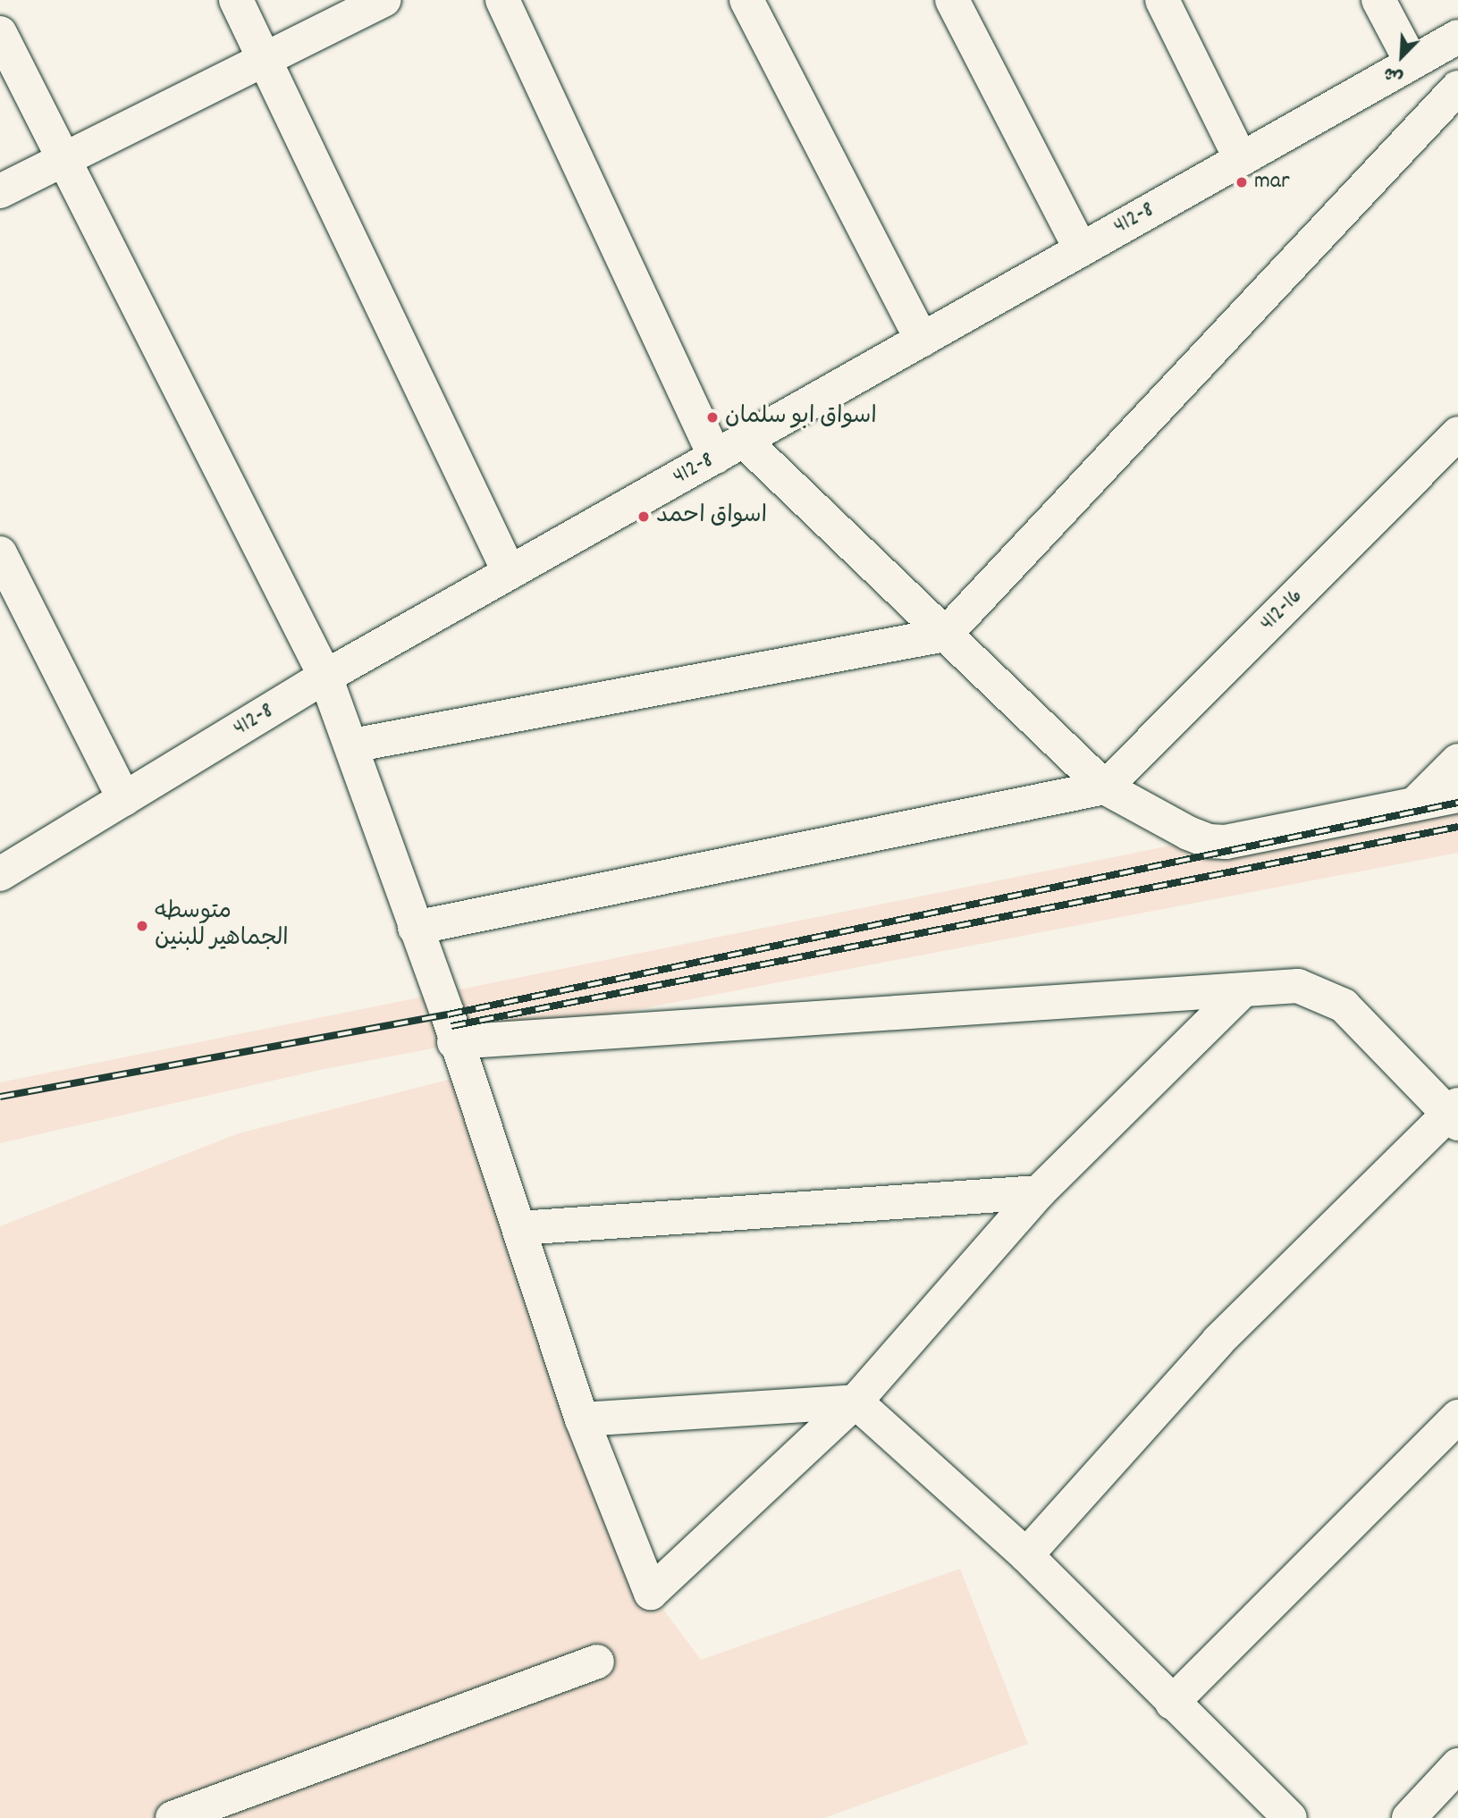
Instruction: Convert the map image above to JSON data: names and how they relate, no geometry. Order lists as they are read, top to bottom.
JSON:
{
  "streets": {
    "street": ["412-8", "412-16"]
  },
  "places": [
    "mar",
    "اسواق ابو سلمان",
    "اسواق احمد",
    "متوسطه الجماهير للبنين"
  ],
  "north": "bottom left"
}
